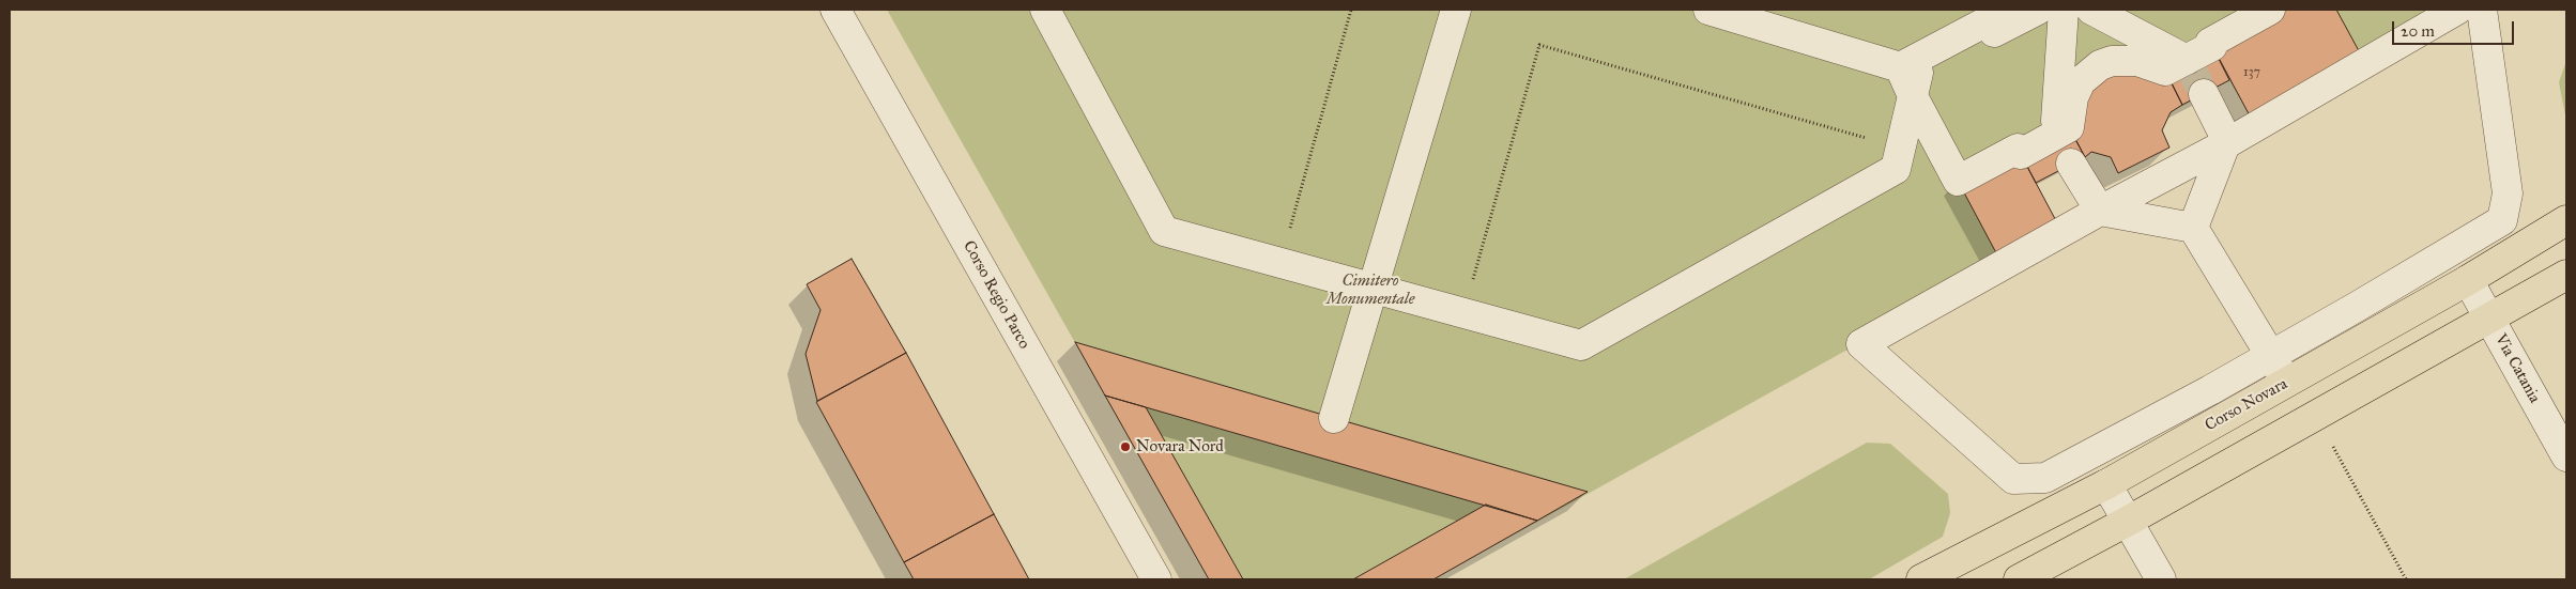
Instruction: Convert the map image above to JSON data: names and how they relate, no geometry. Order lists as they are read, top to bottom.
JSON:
{
  "streets": {
    "main road": ["Corso Novara"],
    "street": ["Corso Regio Parco", "Via Catania"]
  },
  "crossings": [
    ["Via Catania", "Corso Novara"]
  ],
  "parks": ["Cimitero Monumentale"],
  "places": ["Novara Nord"],
  "house_numbers": ["137"],
  "scale_bar": "20 m"
}
